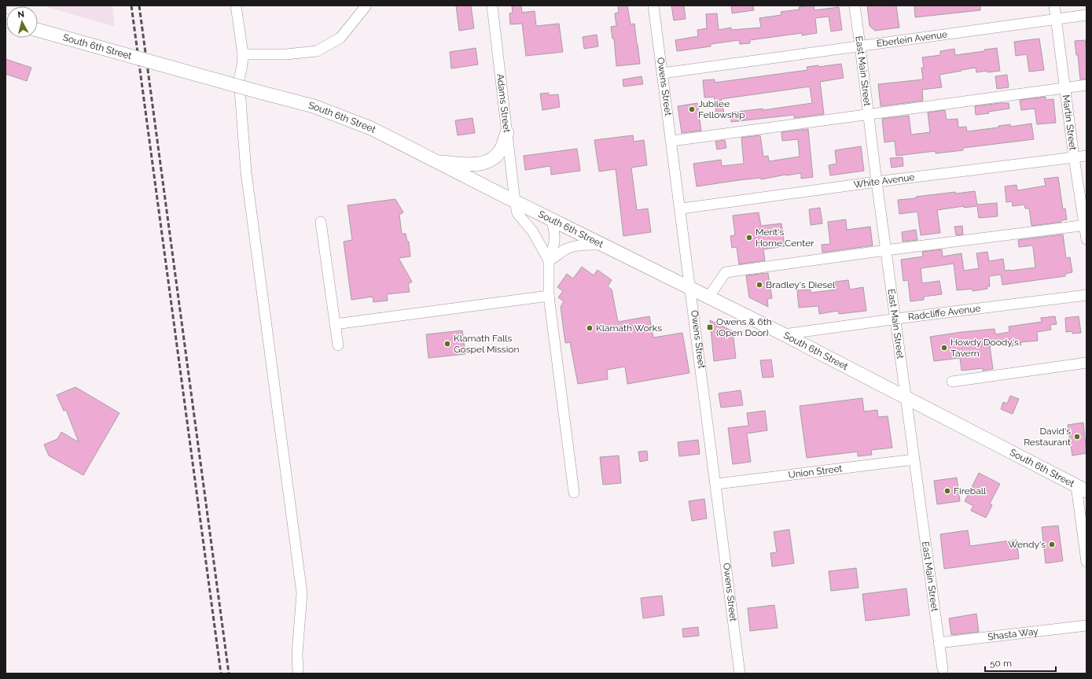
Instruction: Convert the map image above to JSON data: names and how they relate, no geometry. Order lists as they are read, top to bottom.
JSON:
{
  "streets": {
    "main road": ["South 6th Street"],
    "street": [
      "Eberlein Avenue",
      "East Main Street",
      "Owens Street",
      "Adams Street",
      "Martin Street",
      "White Avenue",
      "Radcliffe Avenue",
      "Union Street",
      "Shasta Way"
    ]
  },
  "crossings": [
    ["Eberlein Avenue", "East Main Street"],
    ["Eberlein Avenue", "Owens Street"],
    ["Eberlein Avenue", "Martin Street"],
    ["South 6th Street", "East Main Street"],
    ["South 6th Street", "Owens Street"],
    ["South 6th Street", "Adams Street"],
    ["South 6th Street", "Radcliffe Avenue"],
    ["East Main Street", "White Avenue"],
    ["East Main Street", "Radcliffe Avenue"],
    ["East Main Street", "Union Street"],
    ["East Main Street", "Shasta Way"],
    ["Owens Street", "White Avenue"],
    ["Owens Street", "Union Street"],
    ["Martin Street", "White Avenue"]
  ],
  "places": {
    "other": [
      "Jubilee Fellowship",
      "Merit's Home Center",
      "Bradley's Diesel",
      "Klamath Works",
      "Klamath Falls Gospel Mission",
      "Howdy Doody's Tavern",
      "David's Restaurant",
      "Fireball",
      "Wendy's"
    ],
    "transit": ["Owens & 6th (Open Door)"]
  },
  "scale_bar": "50 m",
  "north": "top"
}
